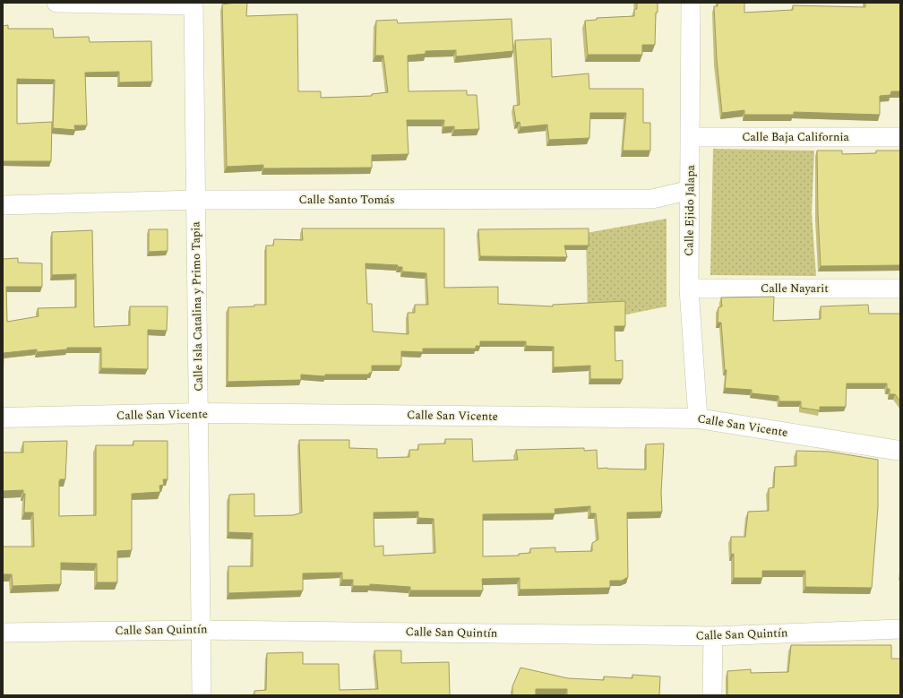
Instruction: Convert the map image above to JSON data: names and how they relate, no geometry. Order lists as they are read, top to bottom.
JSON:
{
  "streets": {
    "street": [
      "Calle Baja California",
      "Calle Santo Tomás",
      "Calle Ejido Jalapa",
      "Calle Nayarit",
      "Calle Isla Catalina y Primo Tapia",
      "Calle San Vicente",
      "Calle San Quintín"
    ]
  },
  "crossings": [
    ["Calle Baja California", "Calle Ejido Jalapa"],
    ["Calle Santo Tomás", "Calle Ejido Jalapa"],
    ["Calle Santo Tomás", "Calle Isla Catalina y Primo Tapia"],
    ["Calle Ejido Jalapa", "Calle Nayarit"],
    ["Calle Ejido Jalapa", "Calle San Vicente"],
    ["Calle Isla Catalina y Primo Tapia", "Calle San Vicente"],
    ["Calle Isla Catalina y Primo Tapia", "Calle San Quintín"]
  ]
}
